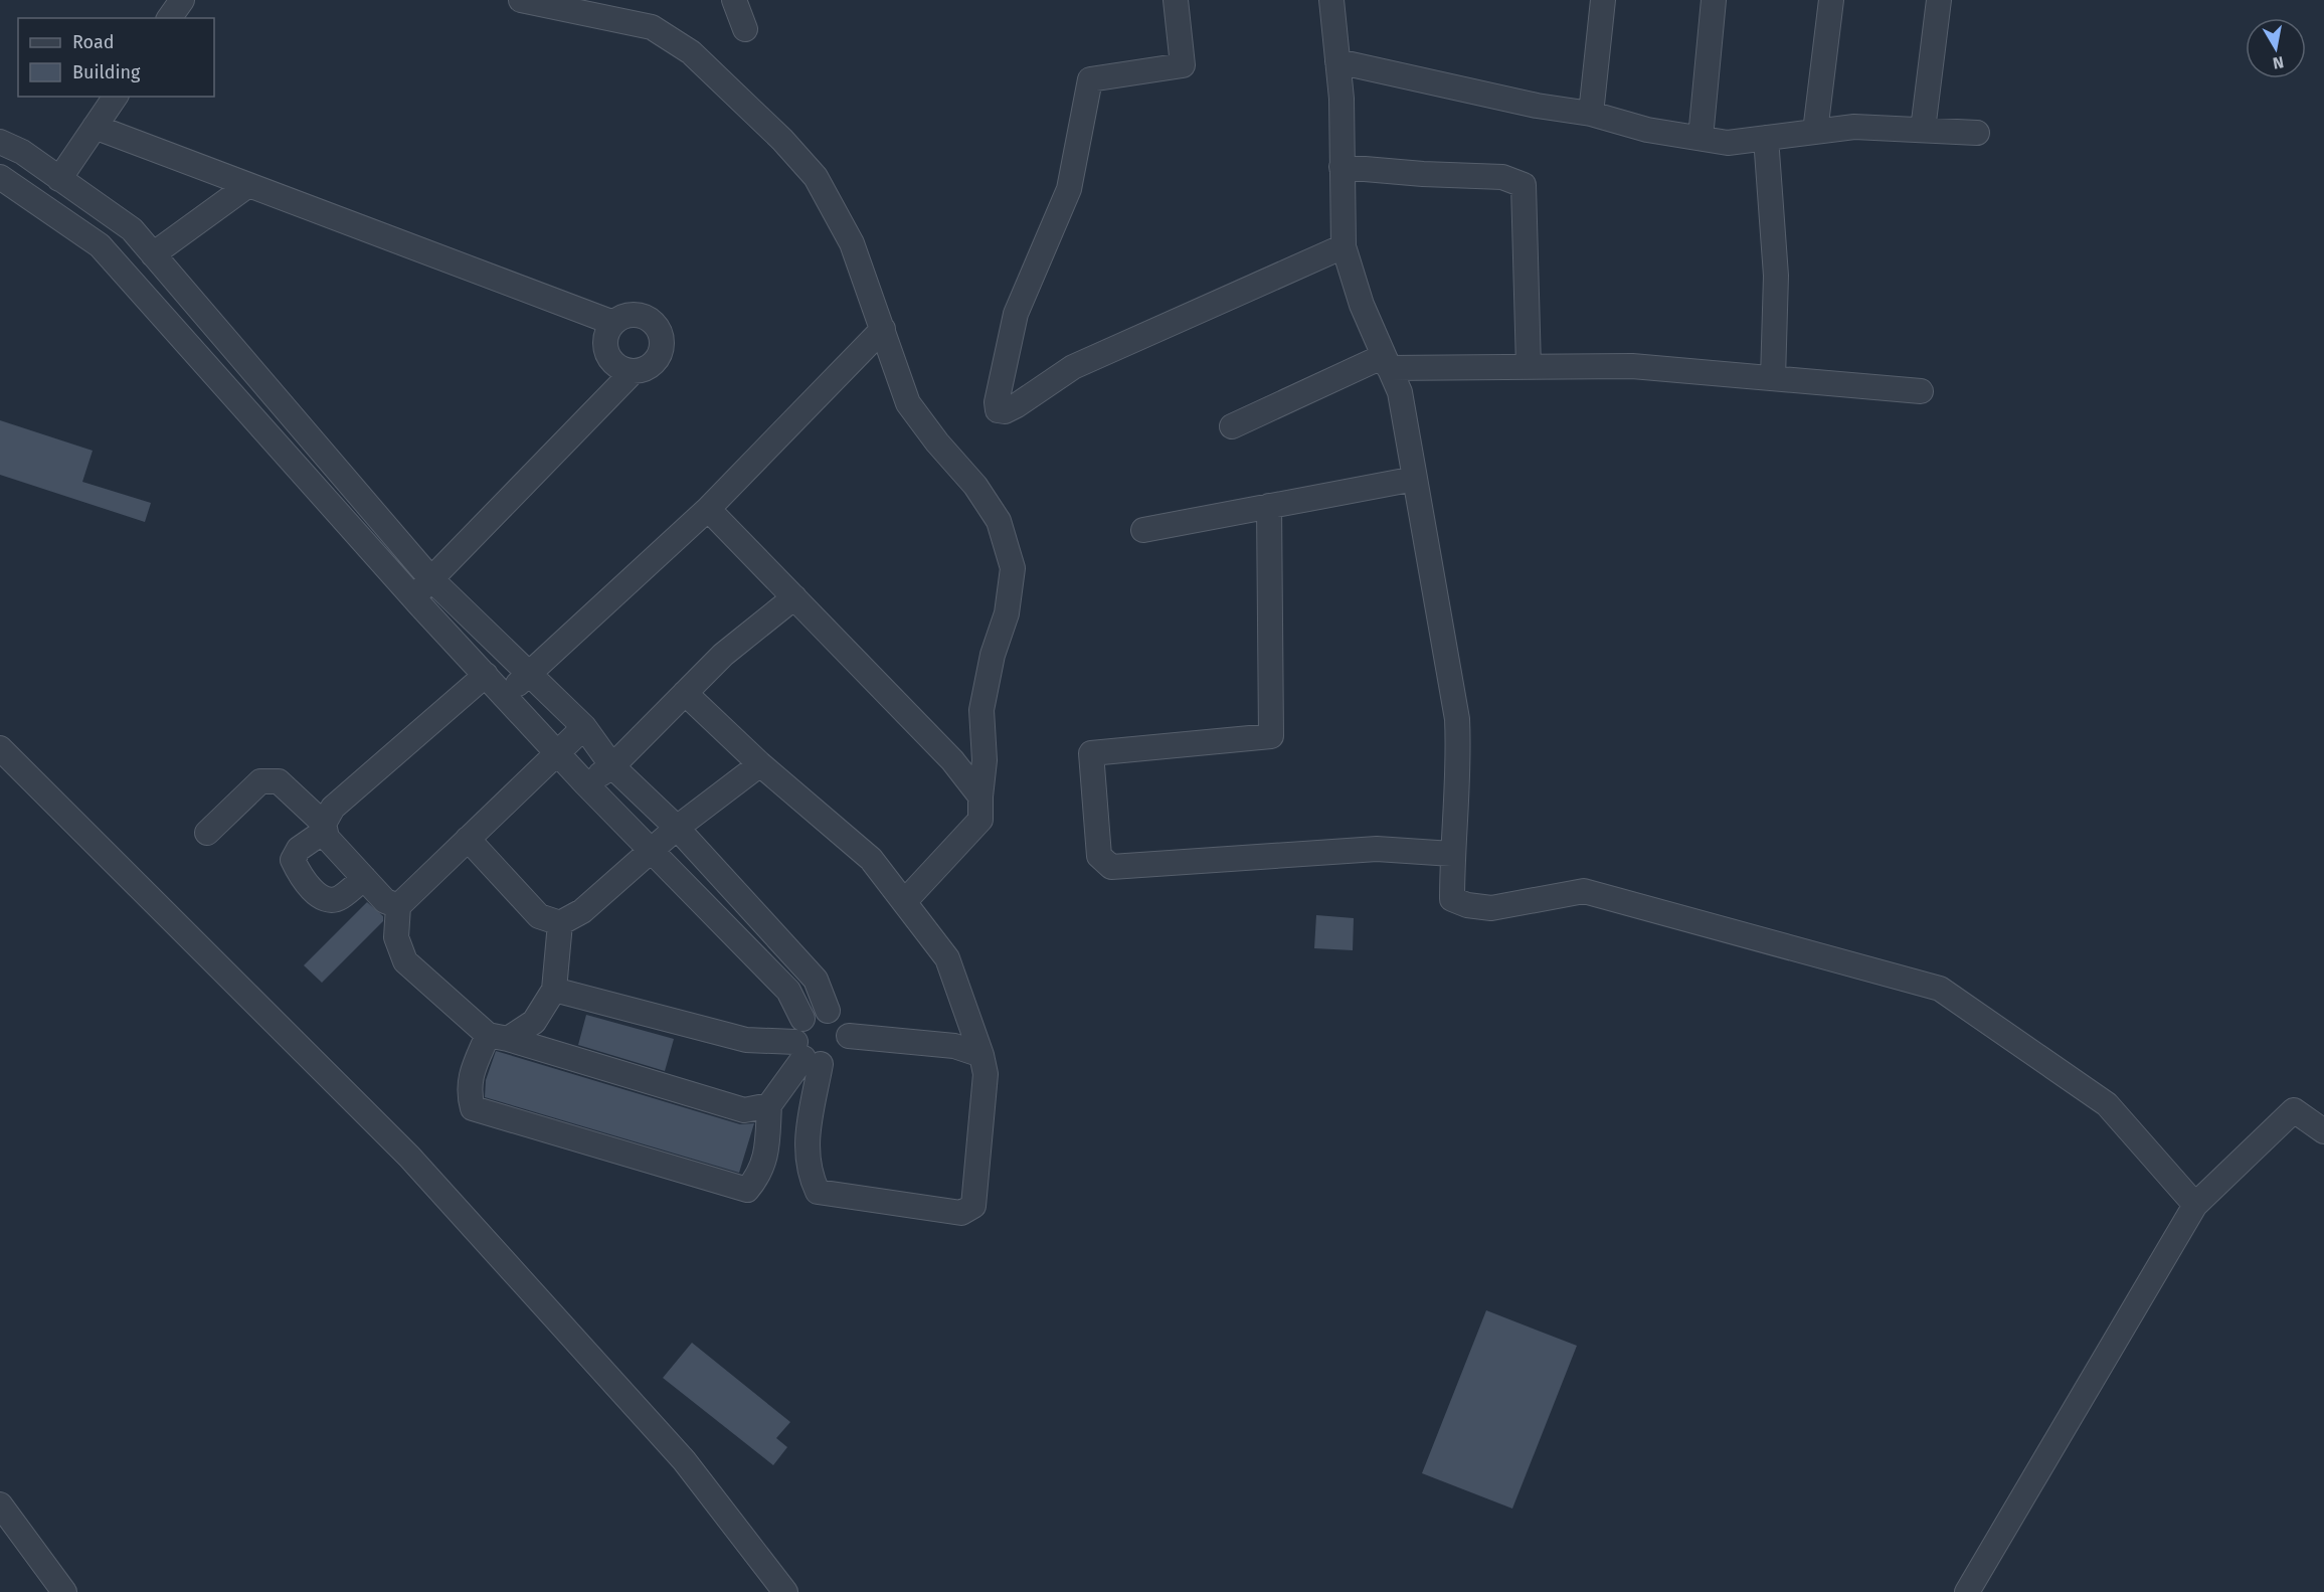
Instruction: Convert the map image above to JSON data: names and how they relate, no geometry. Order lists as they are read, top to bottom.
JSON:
{
  "legend": ["Road", "Building"],
  "north": "bottom"
}
